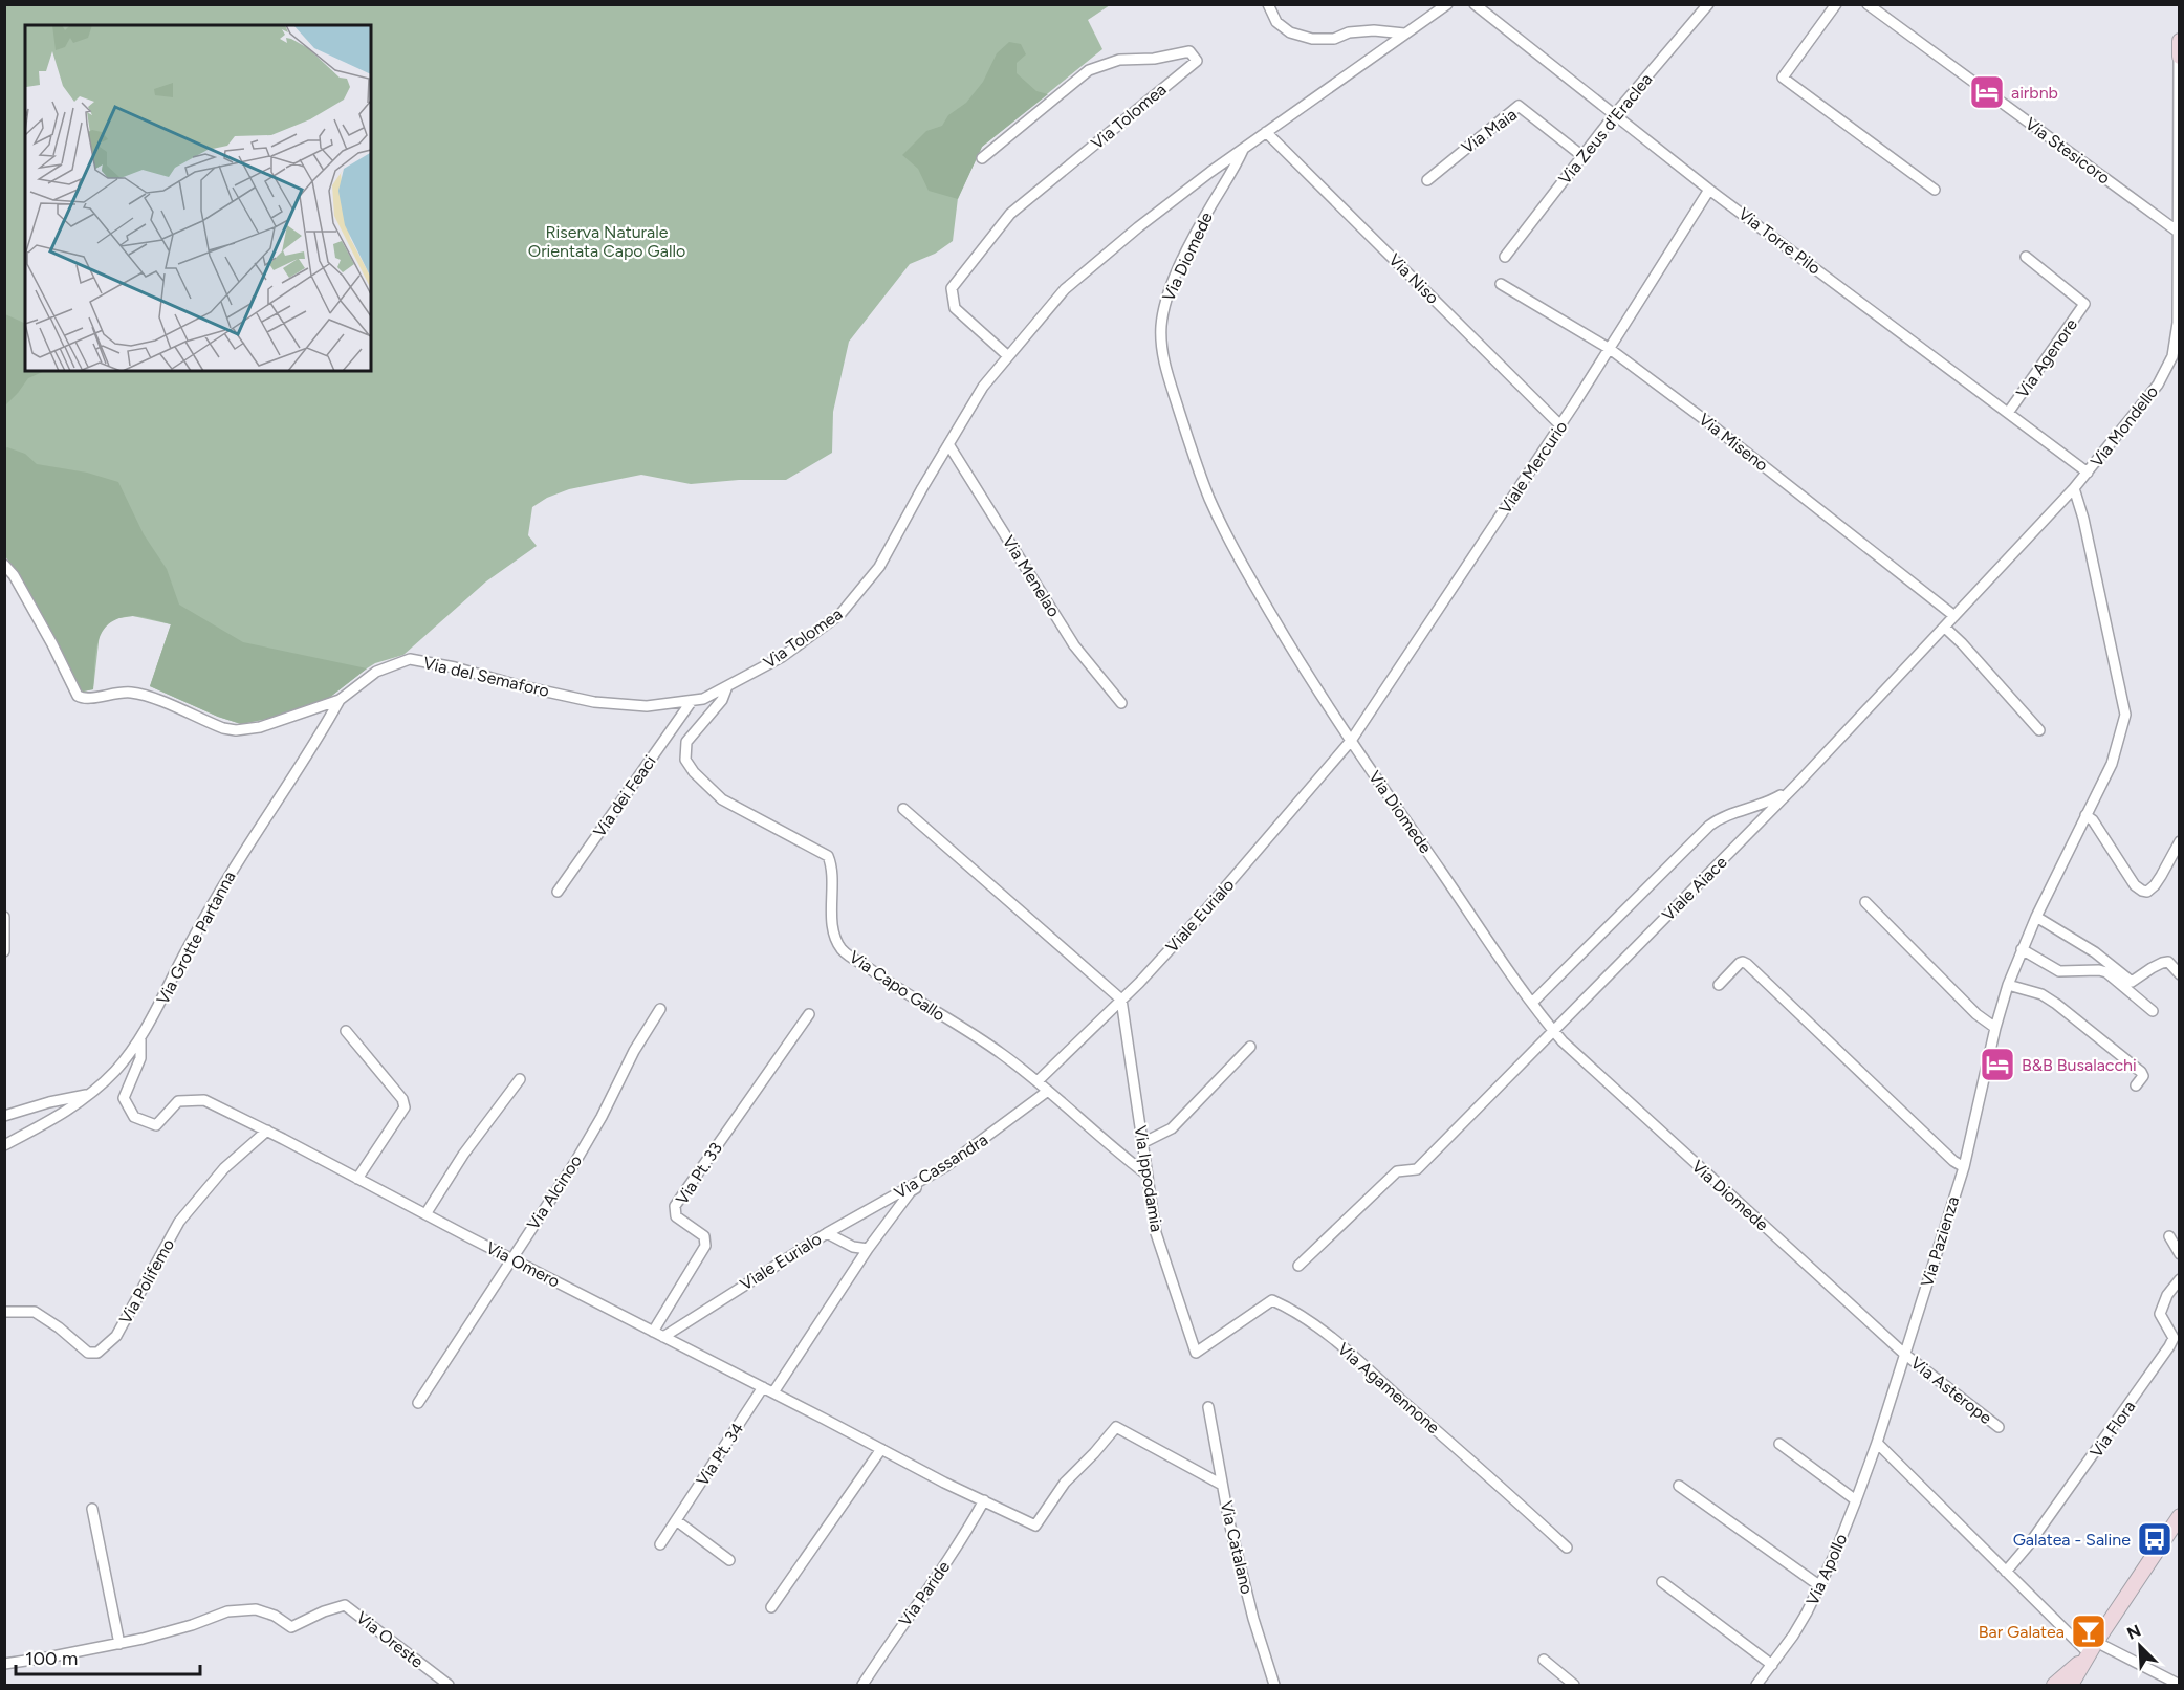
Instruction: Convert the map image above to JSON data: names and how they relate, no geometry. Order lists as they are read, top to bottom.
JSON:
{
  "streets": {
    "main road": ["Via Mondello"],
    "street": [
      "Via Tolomea",
      "Via Zeus d'Eraclea",
      "Via Maia",
      "Via Stesicoro",
      "Via Torre Pilo",
      "Via Diomede",
      "Via Niso",
      "Via Agenore",
      "Via Miseno",
      "Viale Mercurio",
      "Via Menelao",
      "Via del Semaforo",
      "Via dei Feaci",
      "Viale Aiace",
      "Viale Eurialo",
      "Via Grotte Partanna",
      "Via Capo Gallo",
      "Via Cassandra",
      "Via Pt. 33",
      "Via Ippodamia",
      "Via Alcinoo",
      "Via Pazienza",
      "Via Omero",
      "Via Polifemo",
      "Via Agamennone",
      "Via Asterope",
      "Via Flora",
      "Via Pt. 34",
      "Via Catalano",
      "Via Apollo",
      "Via Paride",
      "Via Oreste"
    ]
  },
  "crossings": [
    ["Via Tolomea", "Via Diomede"],
    ["Via Tolomea", "Via Niso"],
    ["Via Tolomea", "Via Menelao"],
    ["Via Tolomea", "Via del Semaforo"],
    ["Via Tolomea", "Via Capo Gallo"],
    ["Via Zeus d'Eraclea", "Via Maia"],
    ["Via Zeus d'Eraclea", "Via Torre Pilo"],
    ["Via Stesicoro", "Via Mondello"],
    ["Via Torre Pilo", "Via Agenore"],
    ["Via Torre Pilo", "Via Mondello"],
    ["Via Torre Pilo", "Viale Mercurio"],
    ["Via Diomede", "Viale Mercurio"],
    ["Via Diomede", "Viale Aiace"],
    ["Via Diomede", "Viale Eurialo"],
    ["Via Diomede", "Via Pazienza"],
    ["Via Diomede", "Via Asterope"],
    ["Via Niso", "Viale Mercurio"],
    ["Via Mondello", "Viale Aiace"],
    ["Via Mondello", "Via Pazienza"],
    ["Via Miseno", "Viale Mercurio"],
    ["Via Miseno", "Viale Aiace"],
    ["Viale Mercurio", "Viale Eurialo"],
    ["Via del Semaforo", "Via dei Feaci"],
    ["Via del Semaforo", "Via Grotte Partanna"],
    ["Via del Semaforo", "Via Capo Gallo"],
    ["Viale Aiace", "Via Pazienza"],
    ["Viale Eurialo", "Via Capo Gallo"],
    ["Viale Eurialo", "Via Cassandra"],
    ["Viale Eurialo", "Via Ippodamia"],
    ["Viale Eurialo", "Via Omero"],
    ["Via Grotte Partanna", "Via Omero"],
    ["Via Capo Gallo", "Via Cassandra"],
    ["Via Capo Gallo", "Via Ippodamia"],
    ["Via Pt. 33", "Via Omero"],
    ["Via Ippodamia", "Via Agamennone"],
    ["Via Alcinoo", "Via Omero"],
    ["Via Pazienza", "Via Asterope"],
    ["Via Pazienza", "Via Apollo"],
    ["Via Omero", "Via Polifemo"],
    ["Via Omero", "Via Pt. 34"],
    ["Via Omero", "Via Catalano"],
    ["Via Omero", "Via Paride"]
  ],
  "parks": ["Riserva Naturale Orientata Capo Gallo"],
  "places": {
    "hotel": ["airbnb", "B&B Busalacchi"],
    "bus stop": ["Galatea - Saline"],
    "bar": ["Bar Galatea"]
  },
  "scale_bar": "100 m",
  "north": "top left"
}
